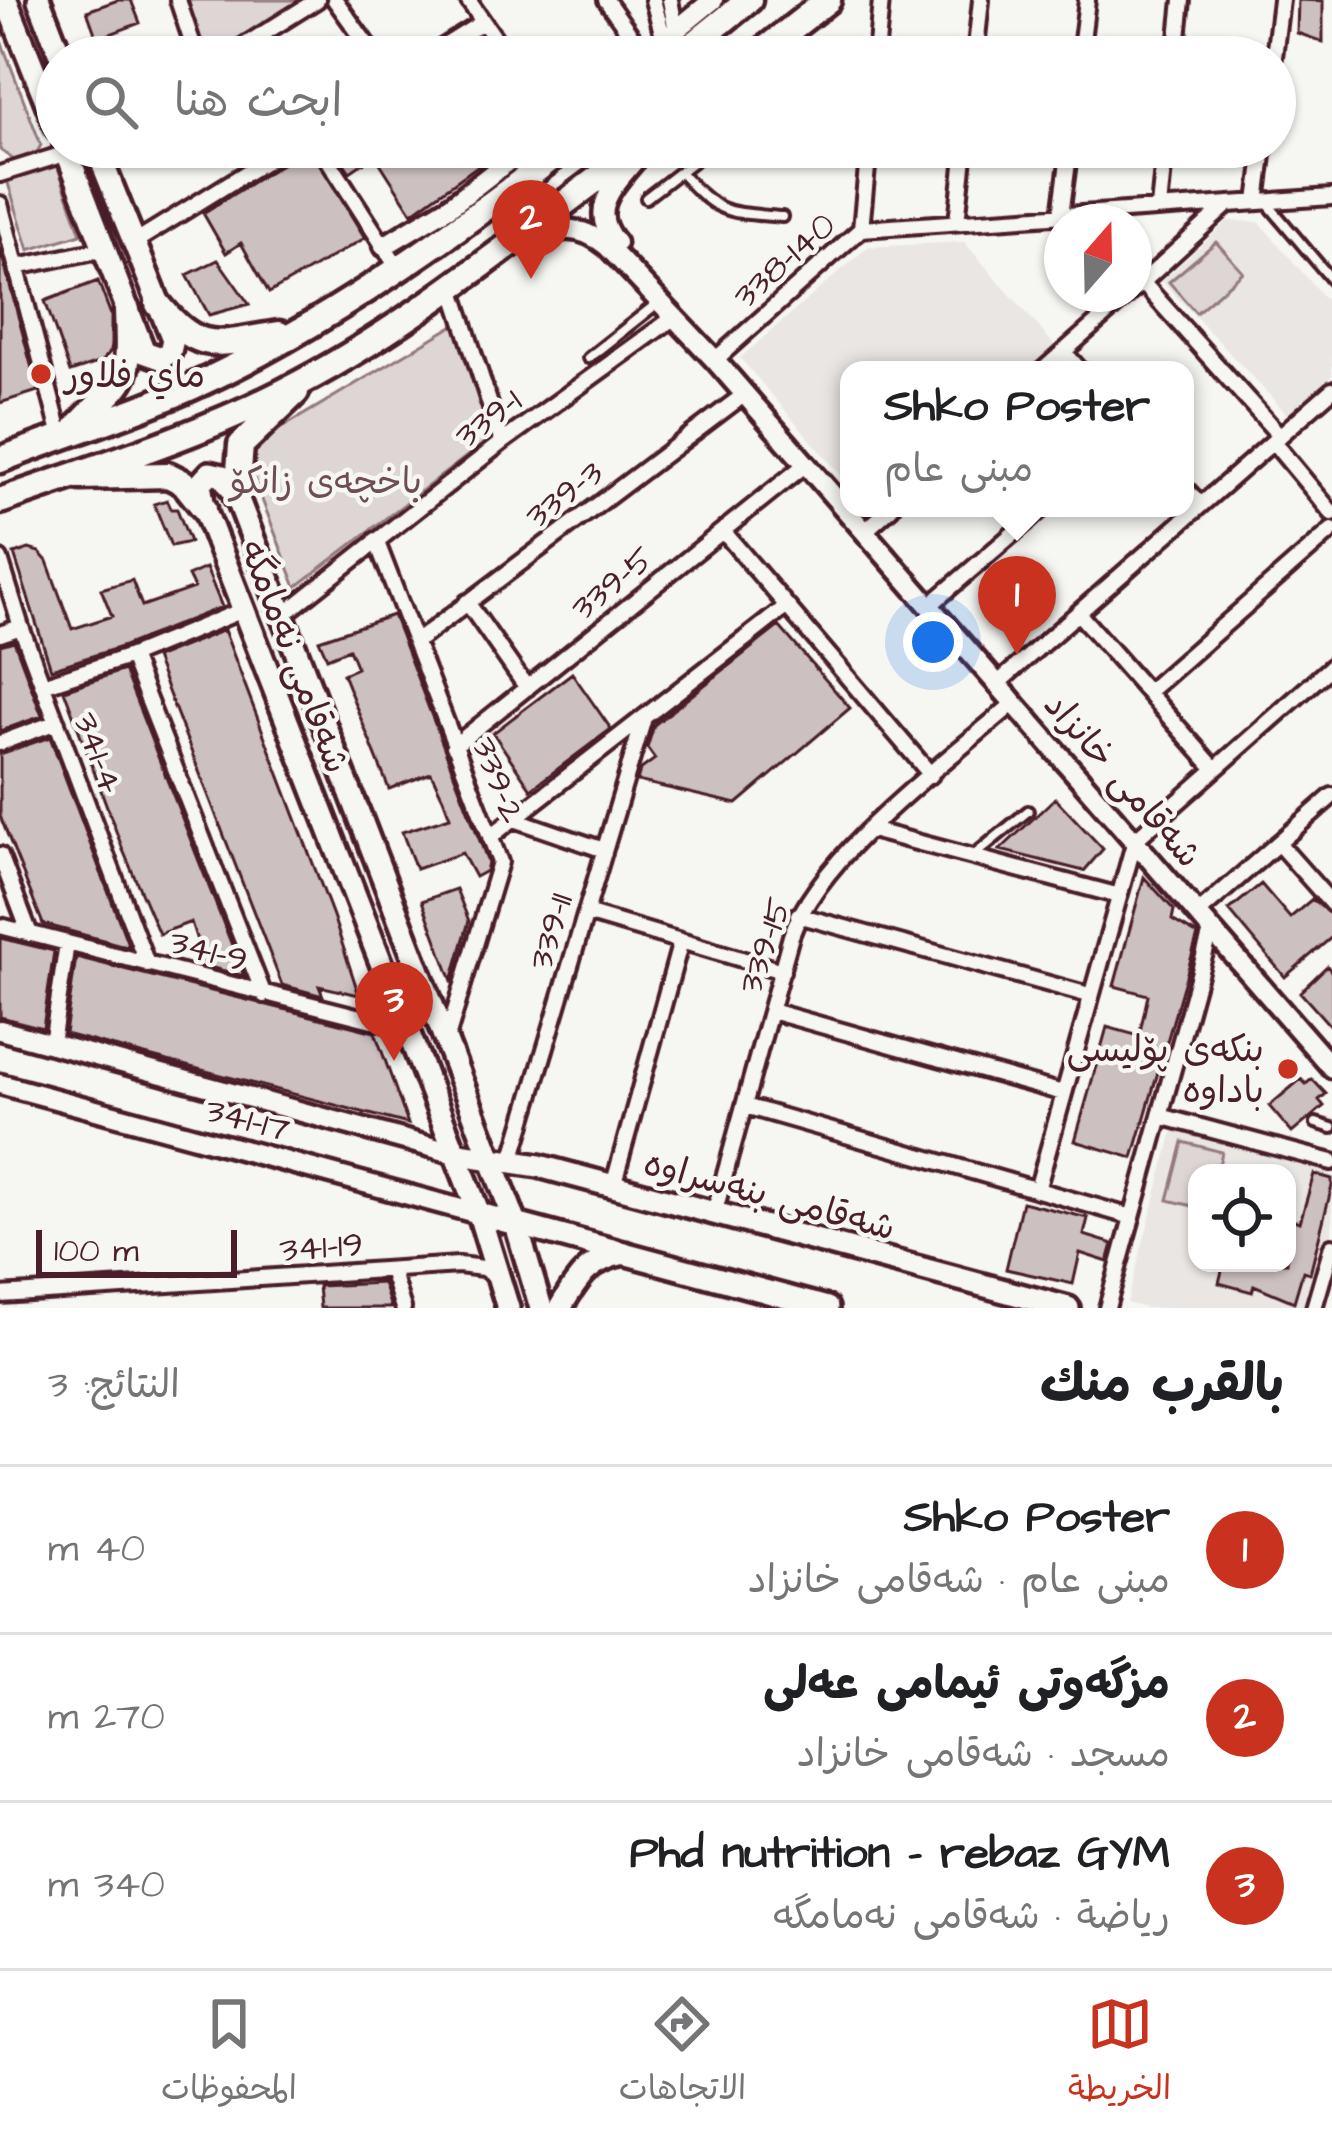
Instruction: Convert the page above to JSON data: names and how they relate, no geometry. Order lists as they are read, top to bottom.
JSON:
{
  "streets": {
    "main road": ["شەقامی نەمامگە", "شەقامی بنەسراوە"],
    "street": [
      "338-140",
      "339-1",
      "339-3",
      "339-5",
      "341-4",
      "339-2",
      "شەقامی خانزاد",
      "339-11",
      "339-15",
      "341-9",
      "341-17",
      "341-19"
    ]
  },
  "crossings": [
    ["338-140", "شەقامی خانزاد"],
    ["339-1", "شەقامی نەمامگە"],
    ["339-1", "339-2"],
    ["339-1", "شەقامی خانزاد"],
    ["339-3", "339-2"],
    ["339-3", "شەقامی خانزاد"],
    ["339-5", "339-2"],
    ["339-5", "شەقامی خانزاد"],
    ["شەقامی نەمامگە", "339-2"],
    ["شەقامی نەمامگە", "341-9"],
    ["شەقامی نەمامگە", "341-17"],
    ["شەقامی نەمامگە", "شەقامی بنەسراوە"],
    ["شەقامی نەمامگە", "341-19"],
    ["341-4", "341-9"],
    ["شەقامی خانزاد", "339-15"],
    ["339-11", "شەقامی بنەسراوە"],
    ["339-15", "شەقامی بنەسراوە"],
    ["341-17", "شەقامی بنەسراوە"]
  ],
  "parks": ["باخچەی زانکۆ"],
  "places": ["ماي فلاور", "بنکەی پۆلیسی باداوە"],
  "scale_bar": "100 m",
  "north": "top",
  "page": {
    "search": "ابحث هنا",
    "pins": ["2", "1", "3"],
    "popup": ["Shko Poster", "مبنى عام"],
    "scale": "100 m",
    "heading": ["بالقرب منك", "النتائج: 3"],
    "list": [
      {
        "mark": "1",
        "name": "Shko Poster",
        "note": "مبنى عام · شەقامی خانزاد",
        "value": "40 m"
      },
      {
        "mark": "2",
        "name": "مزگەوتی ئیمامی عەلی",
        "note": "مسجد · شەقامی خانزاد",
        "value": "270 m"
      },
      {
        "mark": "3",
        "name": "Phd nutrition - rebaz GYM",
        "note": "رياضة · شەقامی نەمامگە",
        "value": "340 m"
      }
    ],
    "nav": ["الخريطة", "الاتجاهات", "المحفوظات"]
  }
}
